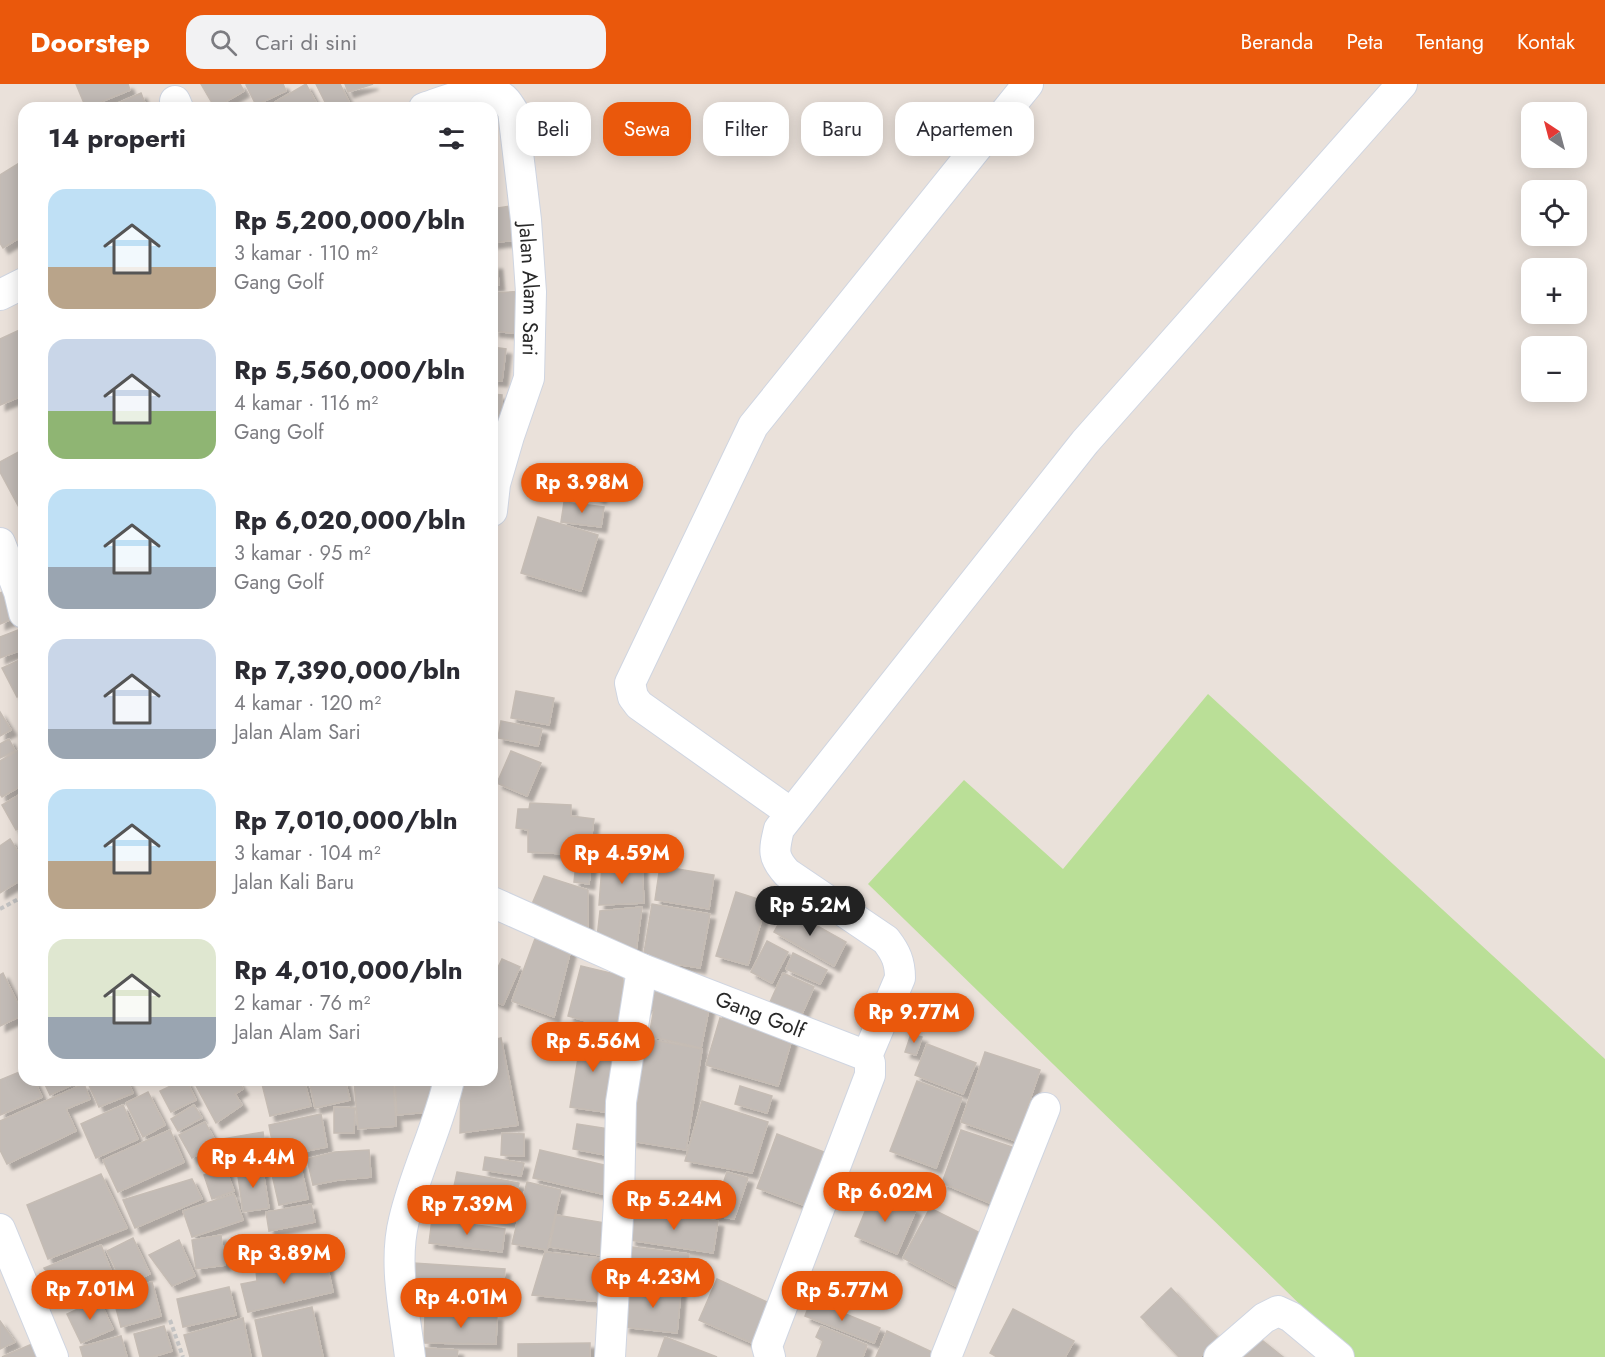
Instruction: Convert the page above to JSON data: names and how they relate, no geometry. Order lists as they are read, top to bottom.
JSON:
{
  "streets": {
    "street": ["Jalan Alam Sari", "Gang Golf"]
  },
  "north": "top left",
  "page": {
    "header": "Doorstep",
    "search": "Cari di sini",
    "nav": [
      "Beranda",
      "Peta",
      "Tentang",
      "Kontak"
    ],
    "map_buttons": ["+", "−"],
    "chip": [
      "Beli",
      "Sewa",
      "Filter",
      "Baru",
      "Apartemen"
    ],
    "heading": "14 properti",
    "list": [
      {
        "name": "Rp 5,200,000/bln",
        "note": "3 kamar · 110 m² · Gang Golf"
      },
      {
        "name": "Rp 5,560,000/bln",
        "note": "4 kamar · 116 m² · Gang Golf"
      },
      {
        "name": "Rp 6,020,000/bln",
        "note": "3 kamar · 95 m² · Gang Golf"
      },
      {
        "name": "Rp 7,390,000/bln",
        "note": "4 kamar · 120 m² · Jalan Alam Sari"
      },
      {
        "name": "Rp 7,010,000/bln",
        "note": "3 kamar · 104 m² · Jalan Kali Baru"
      },
      {
        "name": "Rp 4,010,000/bln",
        "note": "2 kamar · 76 m² · Jalan Alam Sari"
      }
    ],
    "price": [
      "Rp 3.98M",
      "Rp 4.59M",
      "Rp 5.2M",
      "Rp 9.77M",
      "Rp 5.56M",
      "Rp 4.4M",
      "Rp 6.02M",
      "Rp 5.24M",
      "Rp 7.39M",
      "Rp 3.89M",
      "Rp 4.23M",
      "Rp 7.01M",
      "Rp 5.77M",
      "Rp 4.01M"
    ]
  }
}
